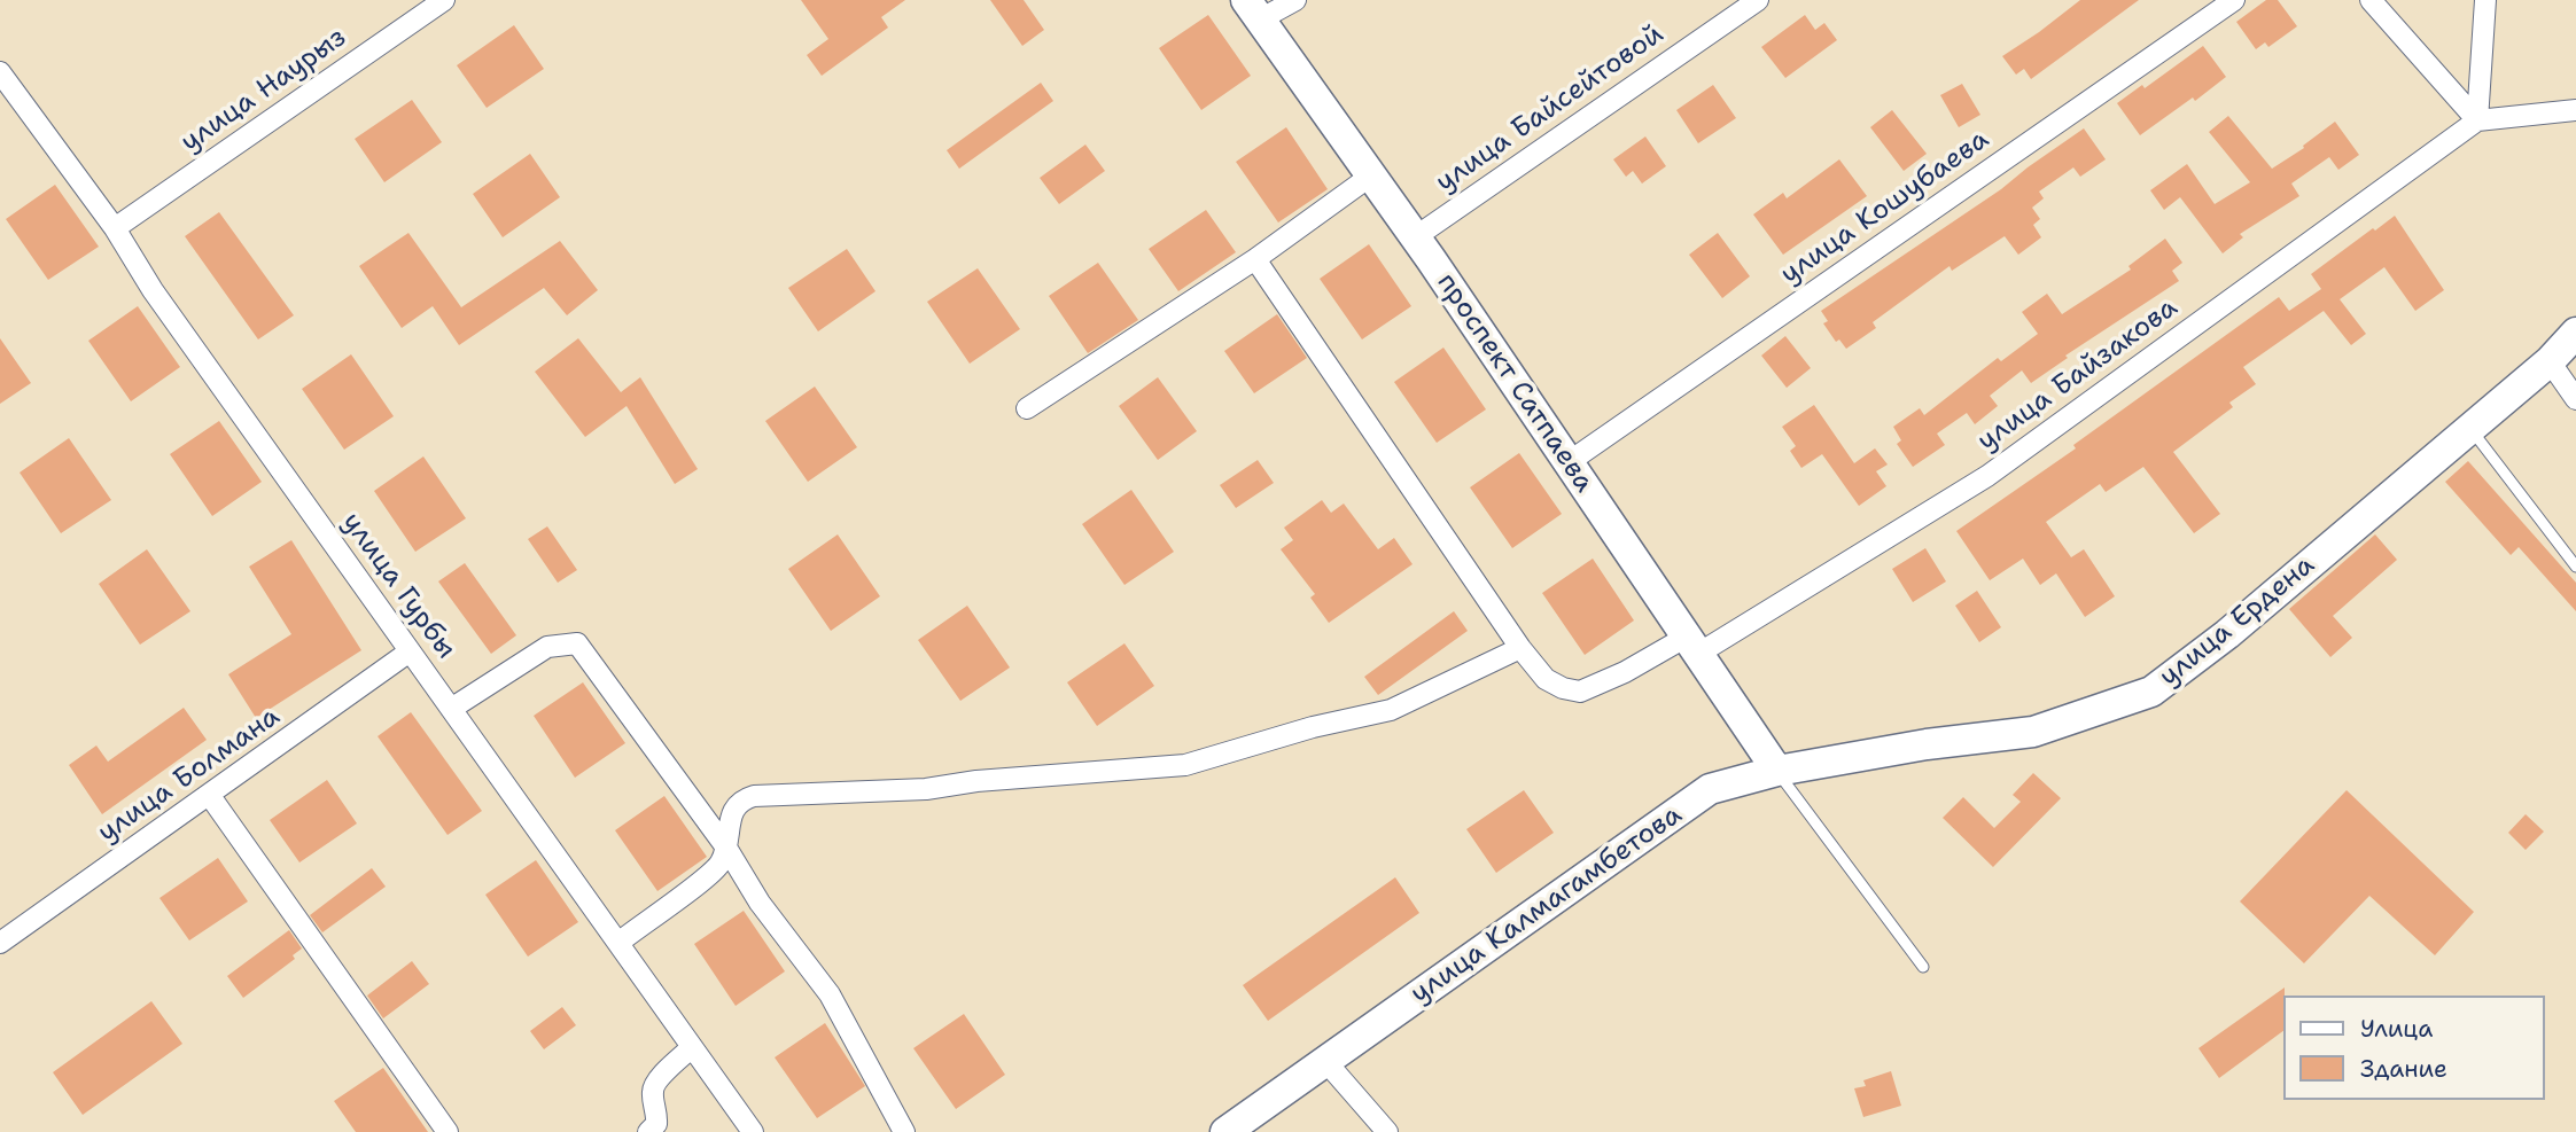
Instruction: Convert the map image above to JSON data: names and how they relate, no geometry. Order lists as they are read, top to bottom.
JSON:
{
  "streets": {
    "street": [
      "улица Наурыз",
      "улица Байсейтовой",
      "улица Кошубаева",
      "улица Байзакова",
      "проспект Сатпаева",
      "улица Гурбы",
      "улица Ердена",
      "улица Болмана",
      "улица Калмагамбетова"
    ]
  },
  "crossings": [
    ["улица Наурыз", "улица Гурбы"],
    ["улица Байсейтовой", "проспект Сатпаева"],
    ["улица Кошубаева", "проспект Сатпаева"],
    ["улица Байзакова", "проспект Сатпаева"],
    ["проспект Сатпаева", "улица Ердена"],
    ["проспект Сатпаева", "улица Калмагамбетова"],
    ["улица Гурбы", "улица Болмана"],
    ["улица Ердена", "улица Калмагамбетова"]
  ],
  "legend": ["Улица", "Здание"]
}
